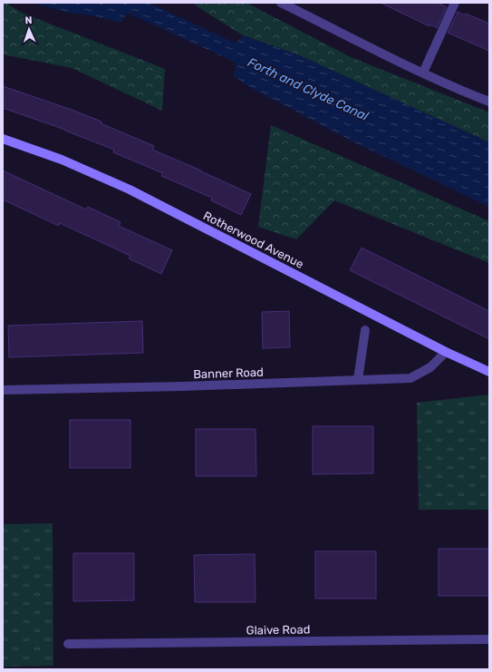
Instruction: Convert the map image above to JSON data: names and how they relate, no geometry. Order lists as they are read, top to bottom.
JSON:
{
  "streets": {
    "street": ["Rotherwood Avenue", "Banner Road", "Glaive Road"]
  },
  "crossings": [
    ["Rotherwood Avenue", "Banner Road"]
  ],
  "water": ["Forth and Clyde Canal"],
  "north": "top"
}
